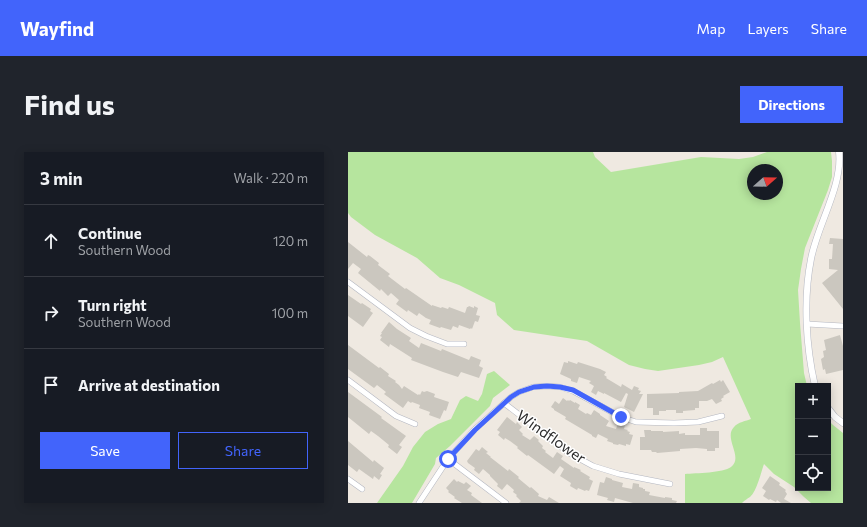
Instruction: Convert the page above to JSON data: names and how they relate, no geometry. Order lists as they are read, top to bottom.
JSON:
{
  "streets": {
    "street": ["Windflower"]
  },
  "north": "right",
  "page": {
    "header": "Wayfind",
    "nav": ["Map", "Layers", "Share"],
    "buttons": [
      "Directions",
      ["Save", "Share"]
    ],
    "title": "Find us",
    "heading": ["3 min", "Walk · 220 m"],
    "list": [
      ["Continue", "Southern Wood", "120 m"],
      ["Turn right", "Southern Wood", "100 m"],
      "Arrive at destination"
    ],
    "map_buttons": ["+", "−"]
  }
}
